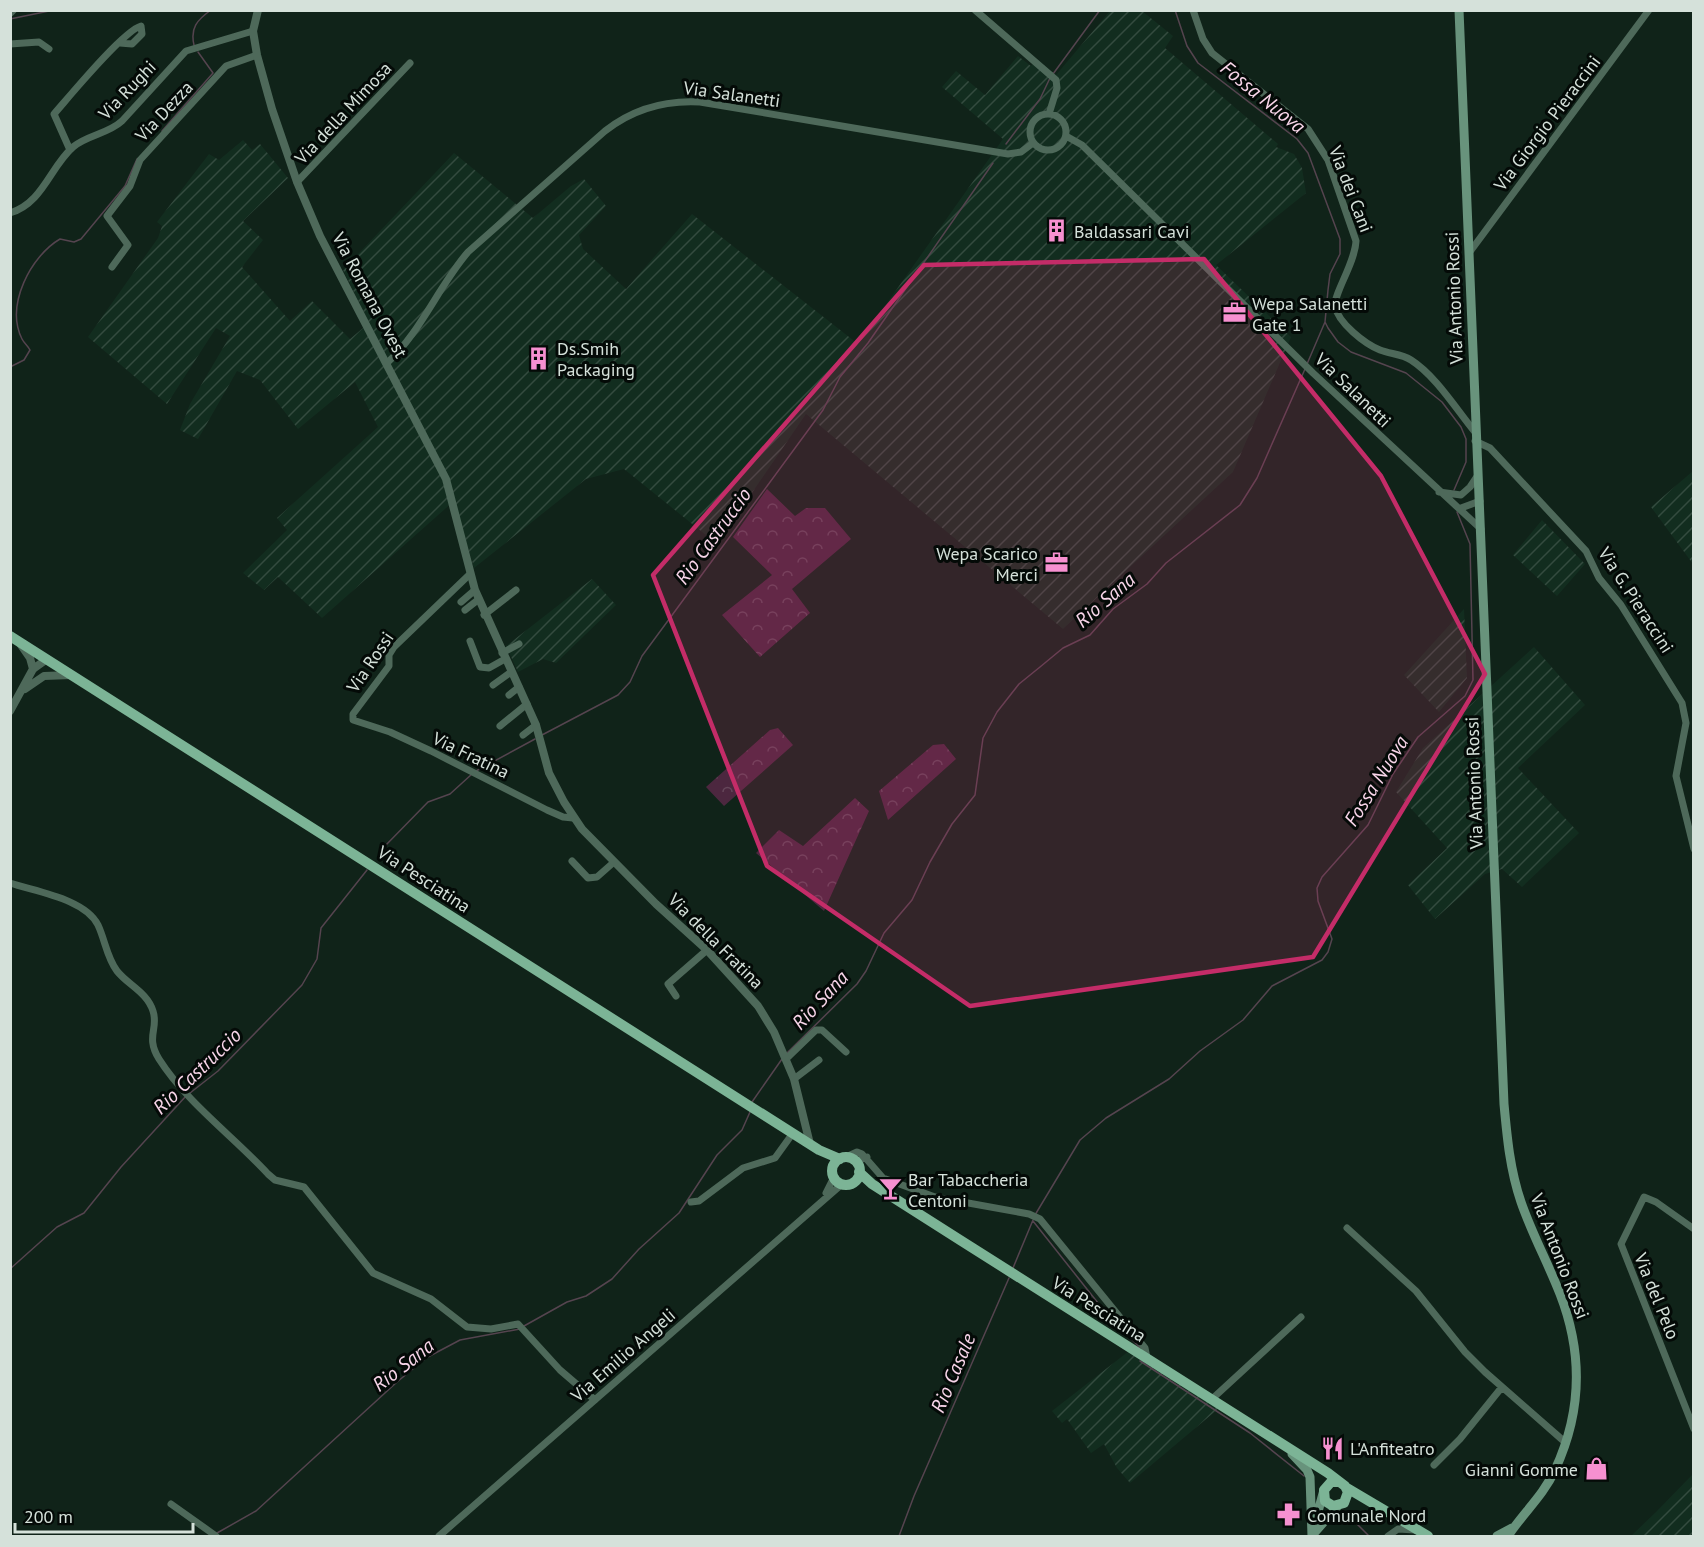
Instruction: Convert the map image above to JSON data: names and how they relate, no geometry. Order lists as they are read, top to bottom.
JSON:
{
  "streets": {
    "main road": ["Via Antonio Rossi", "Via Pesciatina"],
    "street": [
      "Via Rughi",
      "Via Salanetti",
      "Via Dezza",
      "Via della Mimosa",
      "Via Giorgio Pieraccini",
      "Via dei Cani",
      "Via Romana Ovest",
      "Via G. Pieraccini",
      "Via Rossi",
      "Via Fratina",
      "Via della Fratina",
      "Via del Pelo",
      "Via Emilio Angeli"
    ]
  },
  "crossings": [
    ["Via Rughi", "Via Romana Ovest"],
    ["Via Salanetti", "Via Romana Ovest"],
    ["Via Salanetti", "Via Antonio Rossi"],
    ["Via Dezza", "Via Romana Ovest"],
    ["Via della Mimosa", "Via Romana Ovest"],
    ["Via Giorgio Pieraccini", "Via Antonio Rossi"],
    ["Via dei Cani", "Via Antonio Rossi"],
    ["Via dei Cani", "Via G. Pieraccini"],
    ["Via Romana Ovest", "Via Rossi"],
    ["Via Romana Ovest", "Via Fratina"],
    ["Via Romana Ovest", "Via della Fratina"],
    ["Via Antonio Rossi", "Via G. Pieraccini"],
    ["Via Rossi", "Via Fratina"],
    ["Via Fratina", "Via della Fratina"],
    ["Via Pesciatina", "Via della Fratina"],
    ["Via Pesciatina", "Via Emilio Angeli"]
  ],
  "water": [
    "Fossa Nuova",
    "Rio Castruccio",
    "Rio Sana",
    "Rio Casale"
  ],
  "places": {
    "building": ["Baldassari Cavi", "Ds.Smih Packaging"],
    "office": ["Wepa Salanetti Gate 1", "Wepa Scarico Merci"],
    "bar": ["Bar Tabaccheria Centoni"],
    "restaurant": ["L'Anfiteatro"],
    "shop": ["Gianni Gomme"],
    "pharmacy": ["Comunale Nord"]
  },
  "scale_bar": "200 m"
}
